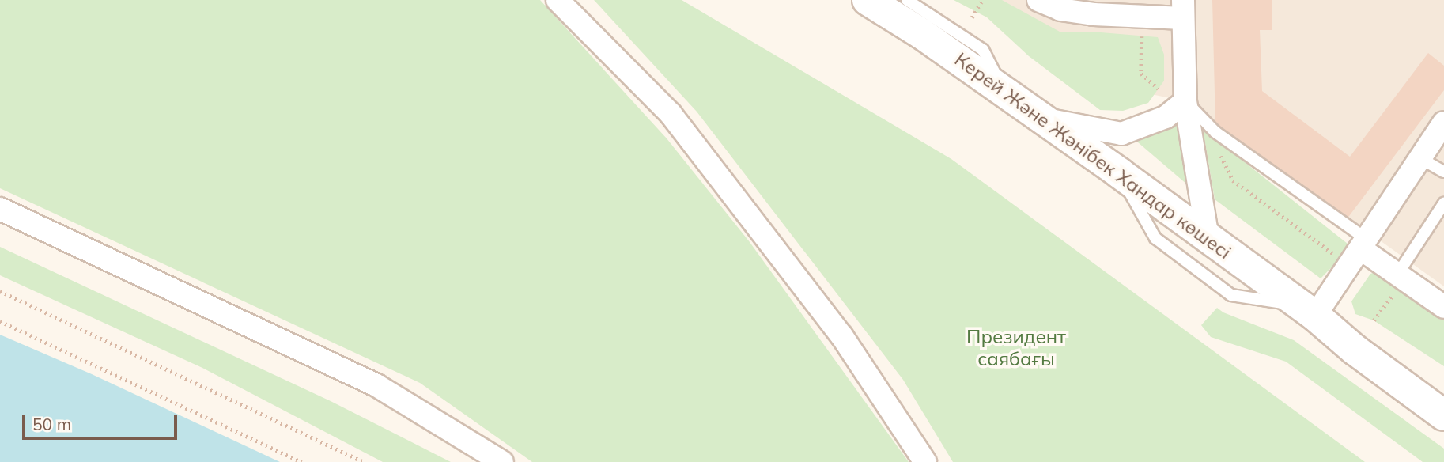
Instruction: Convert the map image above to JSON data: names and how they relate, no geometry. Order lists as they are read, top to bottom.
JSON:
{
  "streets": {
    "main road": ["Керей Және Жәнібек Хандар көшесі"]
  },
  "parks": ["Президент саябағы"],
  "scale_bar": "50 m"
}
